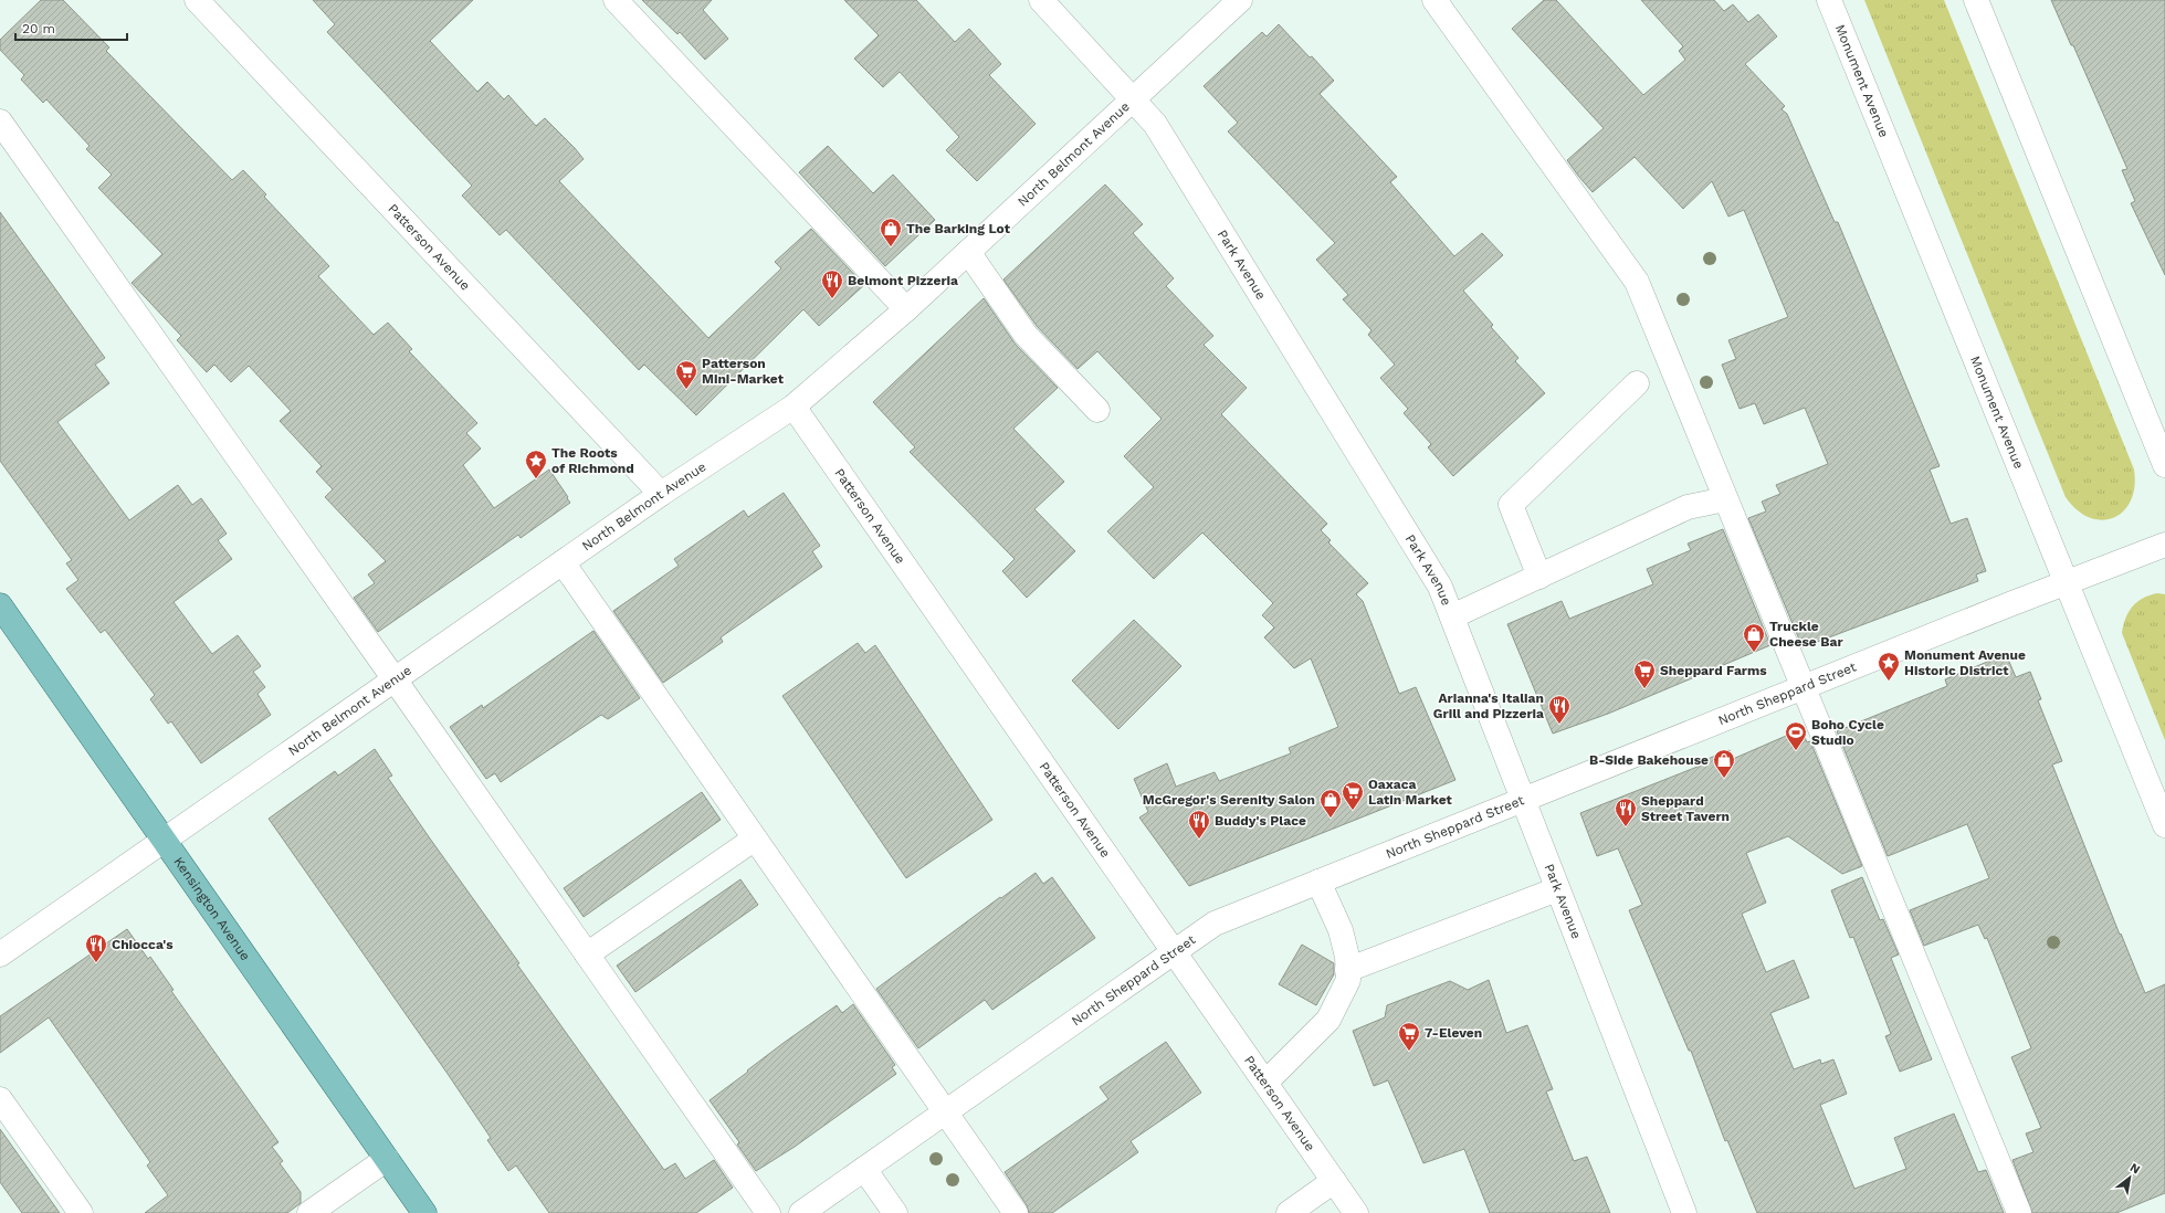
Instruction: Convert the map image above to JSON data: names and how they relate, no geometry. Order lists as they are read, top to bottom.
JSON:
{
  "streets": {
    "main road": ["Kensington Avenue"],
    "street": [
      "Monument Avenue",
      "North Belmont Avenue",
      "Patterson Avenue",
      "Park Avenue",
      "North Sheppard Street"
    ]
  },
  "crossings": [
    ["Monument Avenue", "North Sheppard Street"],
    ["North Belmont Avenue", "Patterson Avenue"],
    ["North Belmont Avenue", "Park Avenue"],
    ["North Belmont Avenue", "Kensington Avenue"],
    ["Patterson Avenue", "North Sheppard Street"],
    ["Park Avenue", "North Sheppard Street"]
  ],
  "places": {
    "shop": [
      "The Barking Lot",
      "Truckle Cheese Bar",
      "B-Side Bakehouse",
      "McGregor's Serenity Salon"
    ],
    "restaurant": [
      "Belmont Pizzeria",
      "Arianna's Italian Grill and Pizzeria",
      "Sheppard Street Tavern",
      "Buddy's Place",
      "Chiocca's"
    ],
    "supermarket": [
      "Patterson Mini-Market",
      "Sheppard Farms",
      "Oaxaca Latin Market",
      "7-Eleven"
    ],
    "place": ["The Roots of Richmond", "Monument Avenue Historic District"],
    "sports": ["Boho Cycle Studio"]
  },
  "scale_bar": "20 m",
  "north": "top right"
}
